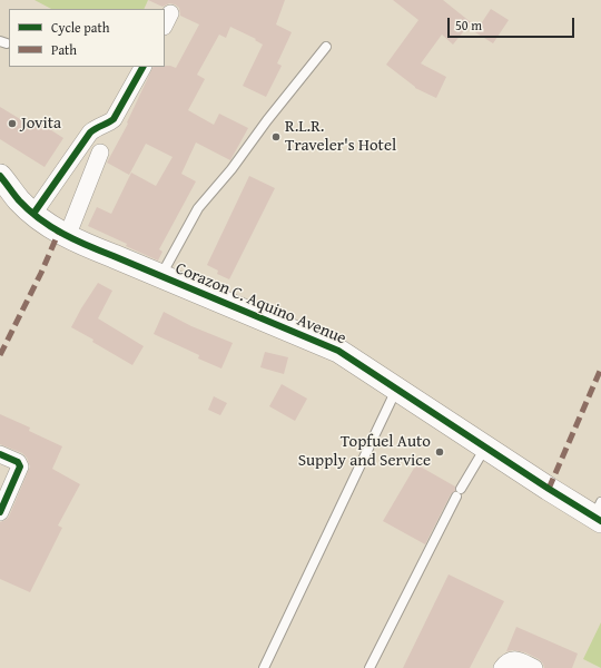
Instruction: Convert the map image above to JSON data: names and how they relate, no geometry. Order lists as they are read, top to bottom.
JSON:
{
  "streets": {
    "main road": ["Corazon C. Aquino Avenue"]
  },
  "places": ["Jovita", "R.L.R. Traveler's Hotel", "Topfuel Auto Supply and Service"],
  "legend": ["Cycle path", "Path"],
  "scale_bar": "50 m"
}
